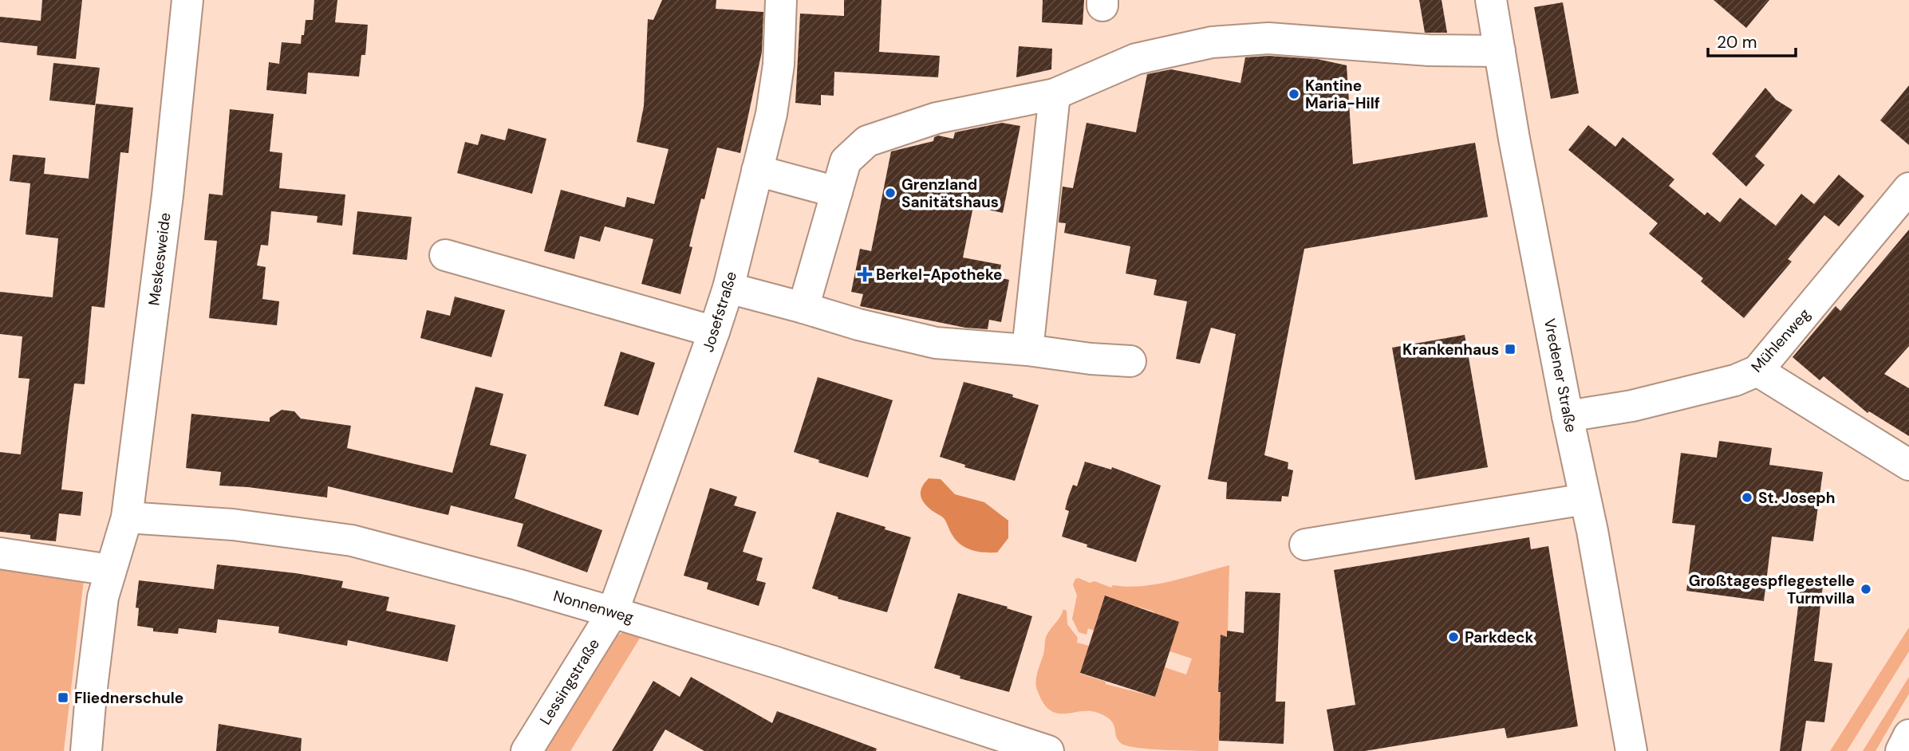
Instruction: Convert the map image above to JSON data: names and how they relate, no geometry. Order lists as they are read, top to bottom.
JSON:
{
  "streets": {
    "street": [
      "Meskesweide",
      "Josefstraße",
      "Mühlenweg",
      "Vredener Straße",
      "Nonnenweg",
      "Lessingstraße"
    ]
  },
  "crossings": [
    ["Meskesweide", "Nonnenweg"],
    ["Josefstraße", "Nonnenweg"],
    ["Josefstraße", "Lessingstraße"],
    ["Mühlenweg", "Vredener Straße"],
    ["Nonnenweg", "Lessingstraße"]
  ],
  "places": {
    "other": [
      "Kantine Maria-Hilf",
      "Grenzland Sanitätshaus",
      "St. Joseph",
      "Großtagespflegestelle Turmvilla",
      "Parkdeck"
    ],
    "health": ["Berkel-Apotheke"],
    "transit": ["Krankenhaus", "Fliednerschule"]
  },
  "scale_bar": "20 m"
}
